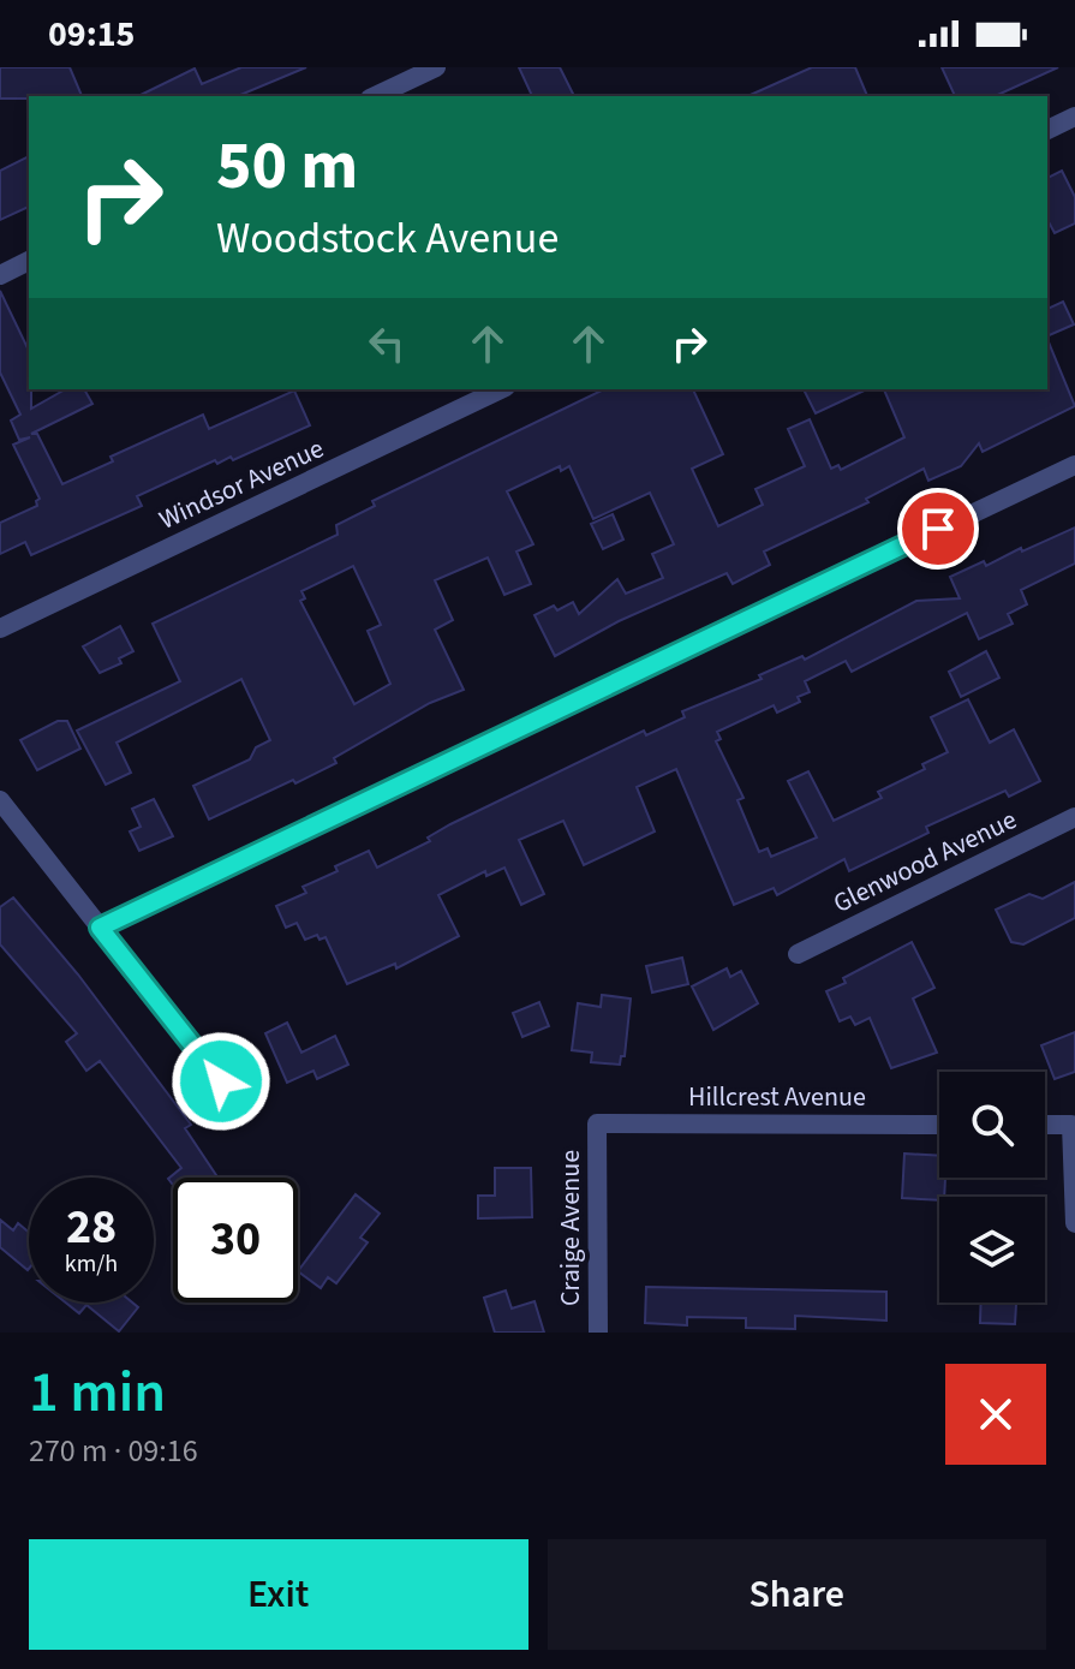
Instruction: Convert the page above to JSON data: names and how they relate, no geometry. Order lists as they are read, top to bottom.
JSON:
{
  "streets": {
    "street": [
      "Windsor Avenue",
      "Glenwood Avenue",
      "Hillcrest Avenue",
      "Craige Avenue"
    ]
  },
  "crossings": [
    ["Hillcrest Avenue", "Craige Avenue"]
  ],
  "page": {
    "status": "09:15",
    "turn": ["50 m", "Woodstock Avenue"],
    "speed": "28 km/h",
    "limit": "30",
    "heading": ["1 min", "270 m · 09:16"],
    "buttons": ["Exit", "Share"]
  }
}
